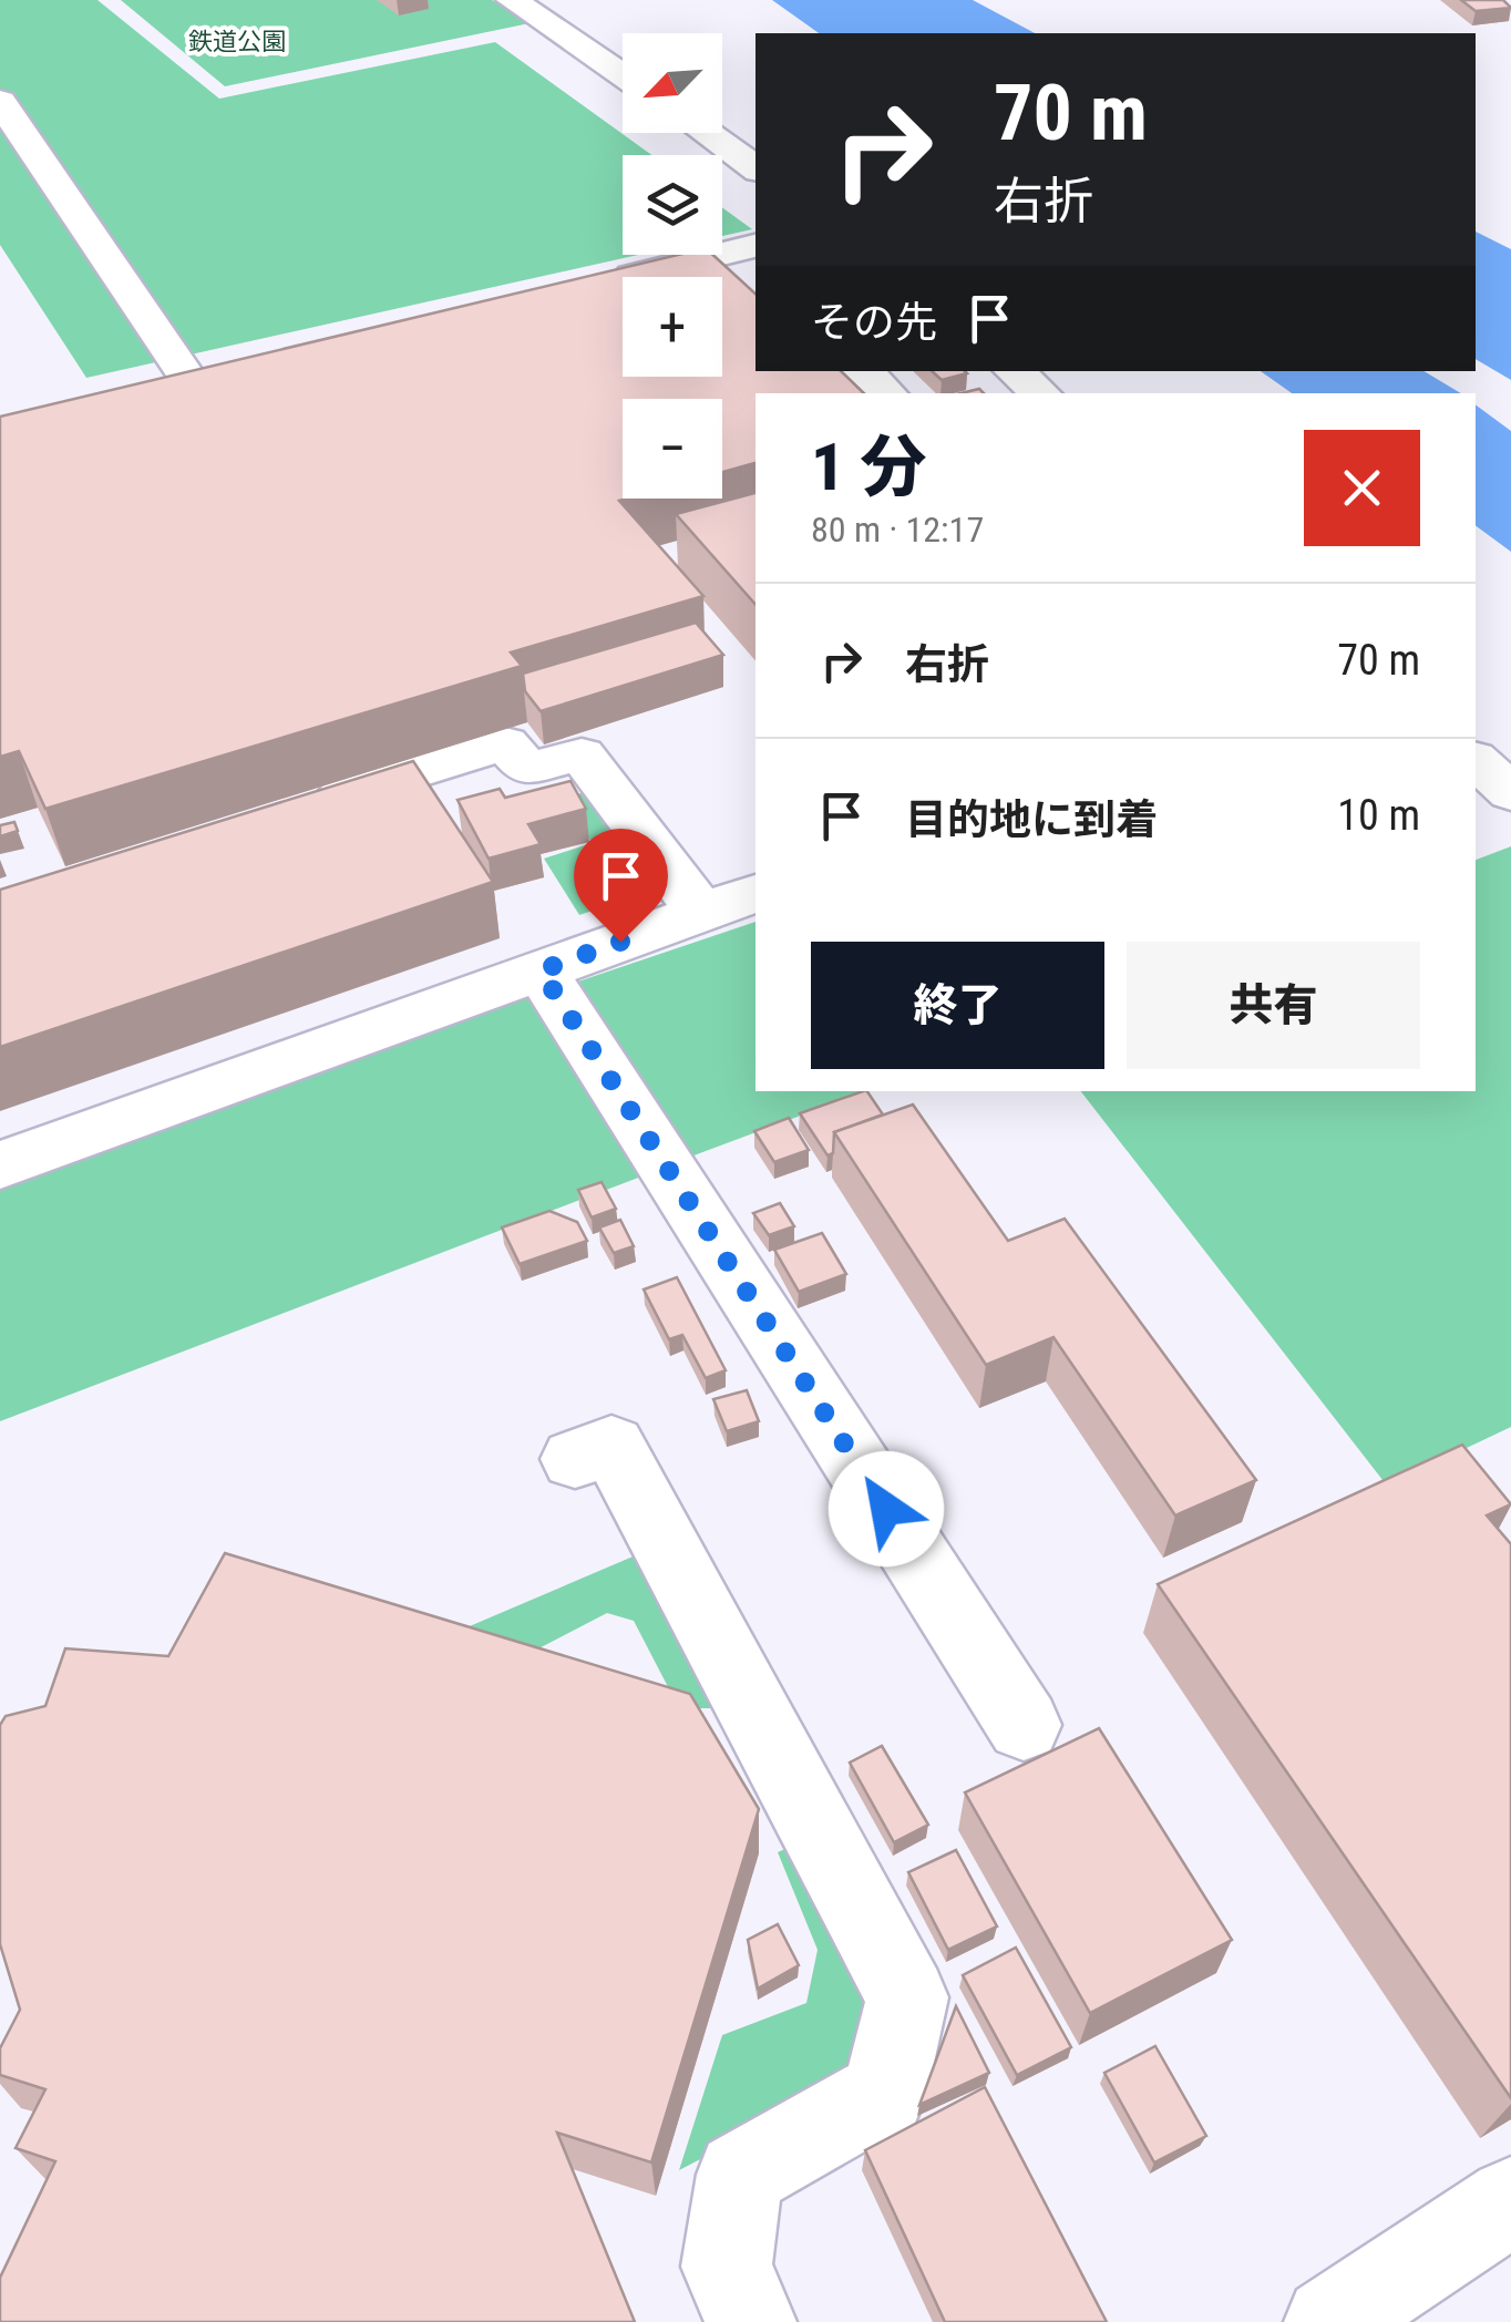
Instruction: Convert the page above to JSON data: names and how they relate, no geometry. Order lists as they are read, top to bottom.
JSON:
{
  "parks": ["鉄道公園"],
  "north": "bottom left",
  "page": {
    "map_buttons": ["+", "−"],
    "turn": ["70 m", "右折"],
    "then": "その先",
    "heading": ["1 分", "80 m · 12:17"],
    "list": [
      {
        "name": "右折",
        "value": "70 m"
      },
      {
        "name": "目的地に到着",
        "value": "10 m"
      }
    ],
    "buttons": ["終了", "共有"]
  }
}
